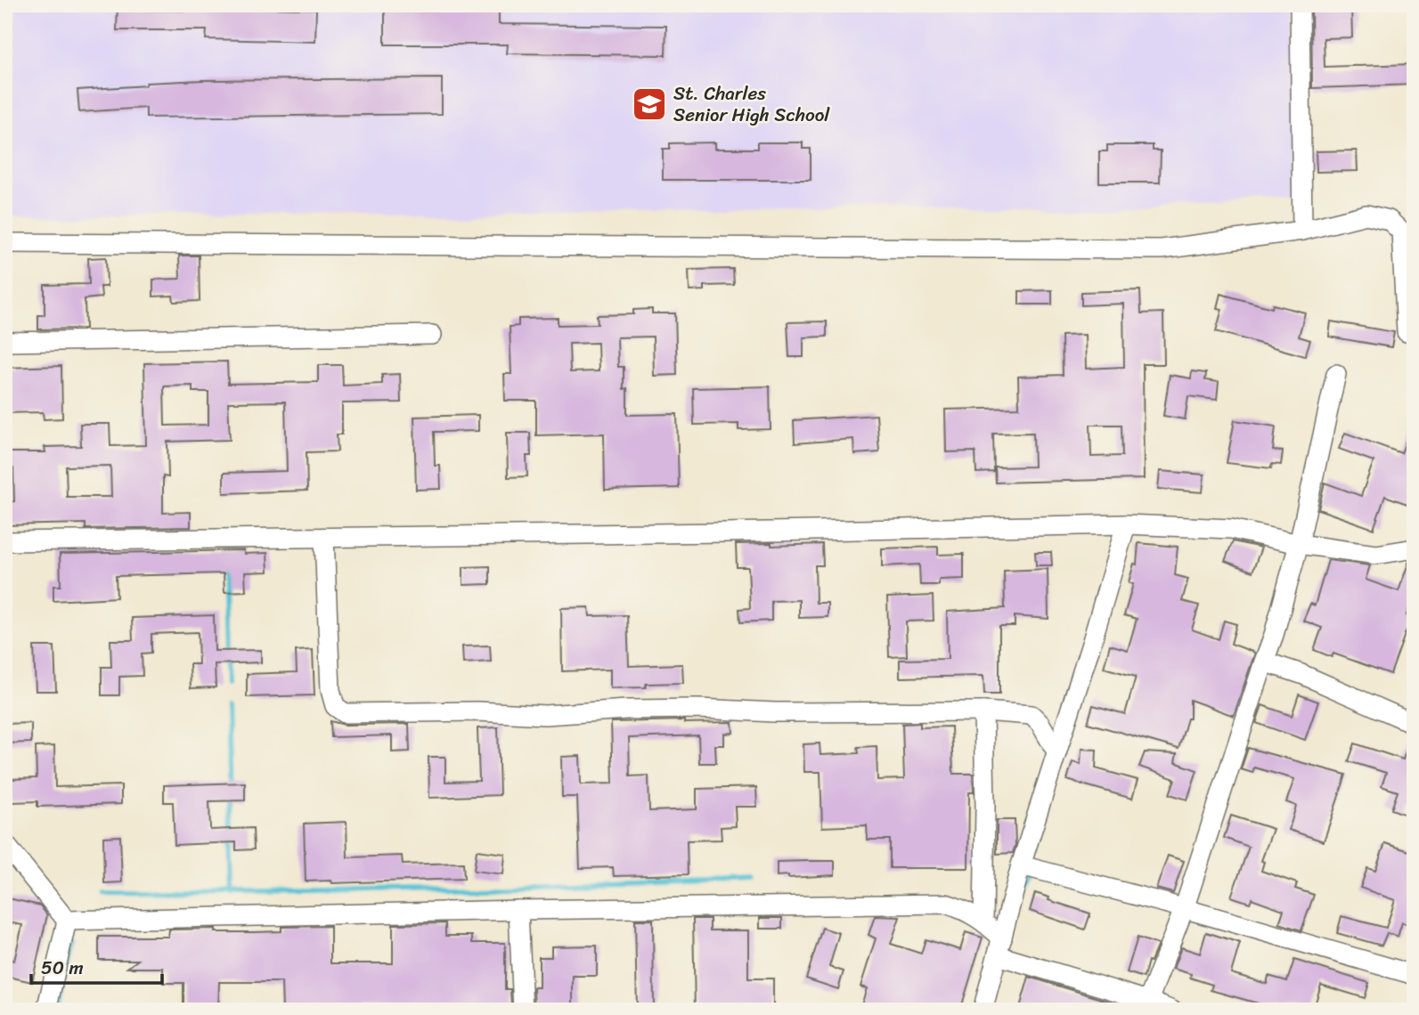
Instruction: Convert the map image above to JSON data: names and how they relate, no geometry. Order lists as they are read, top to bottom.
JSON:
{
  "places": {
    "school or university": ["St. Charles Senior High School"]
  },
  "scale_bar": "50 m"
}
